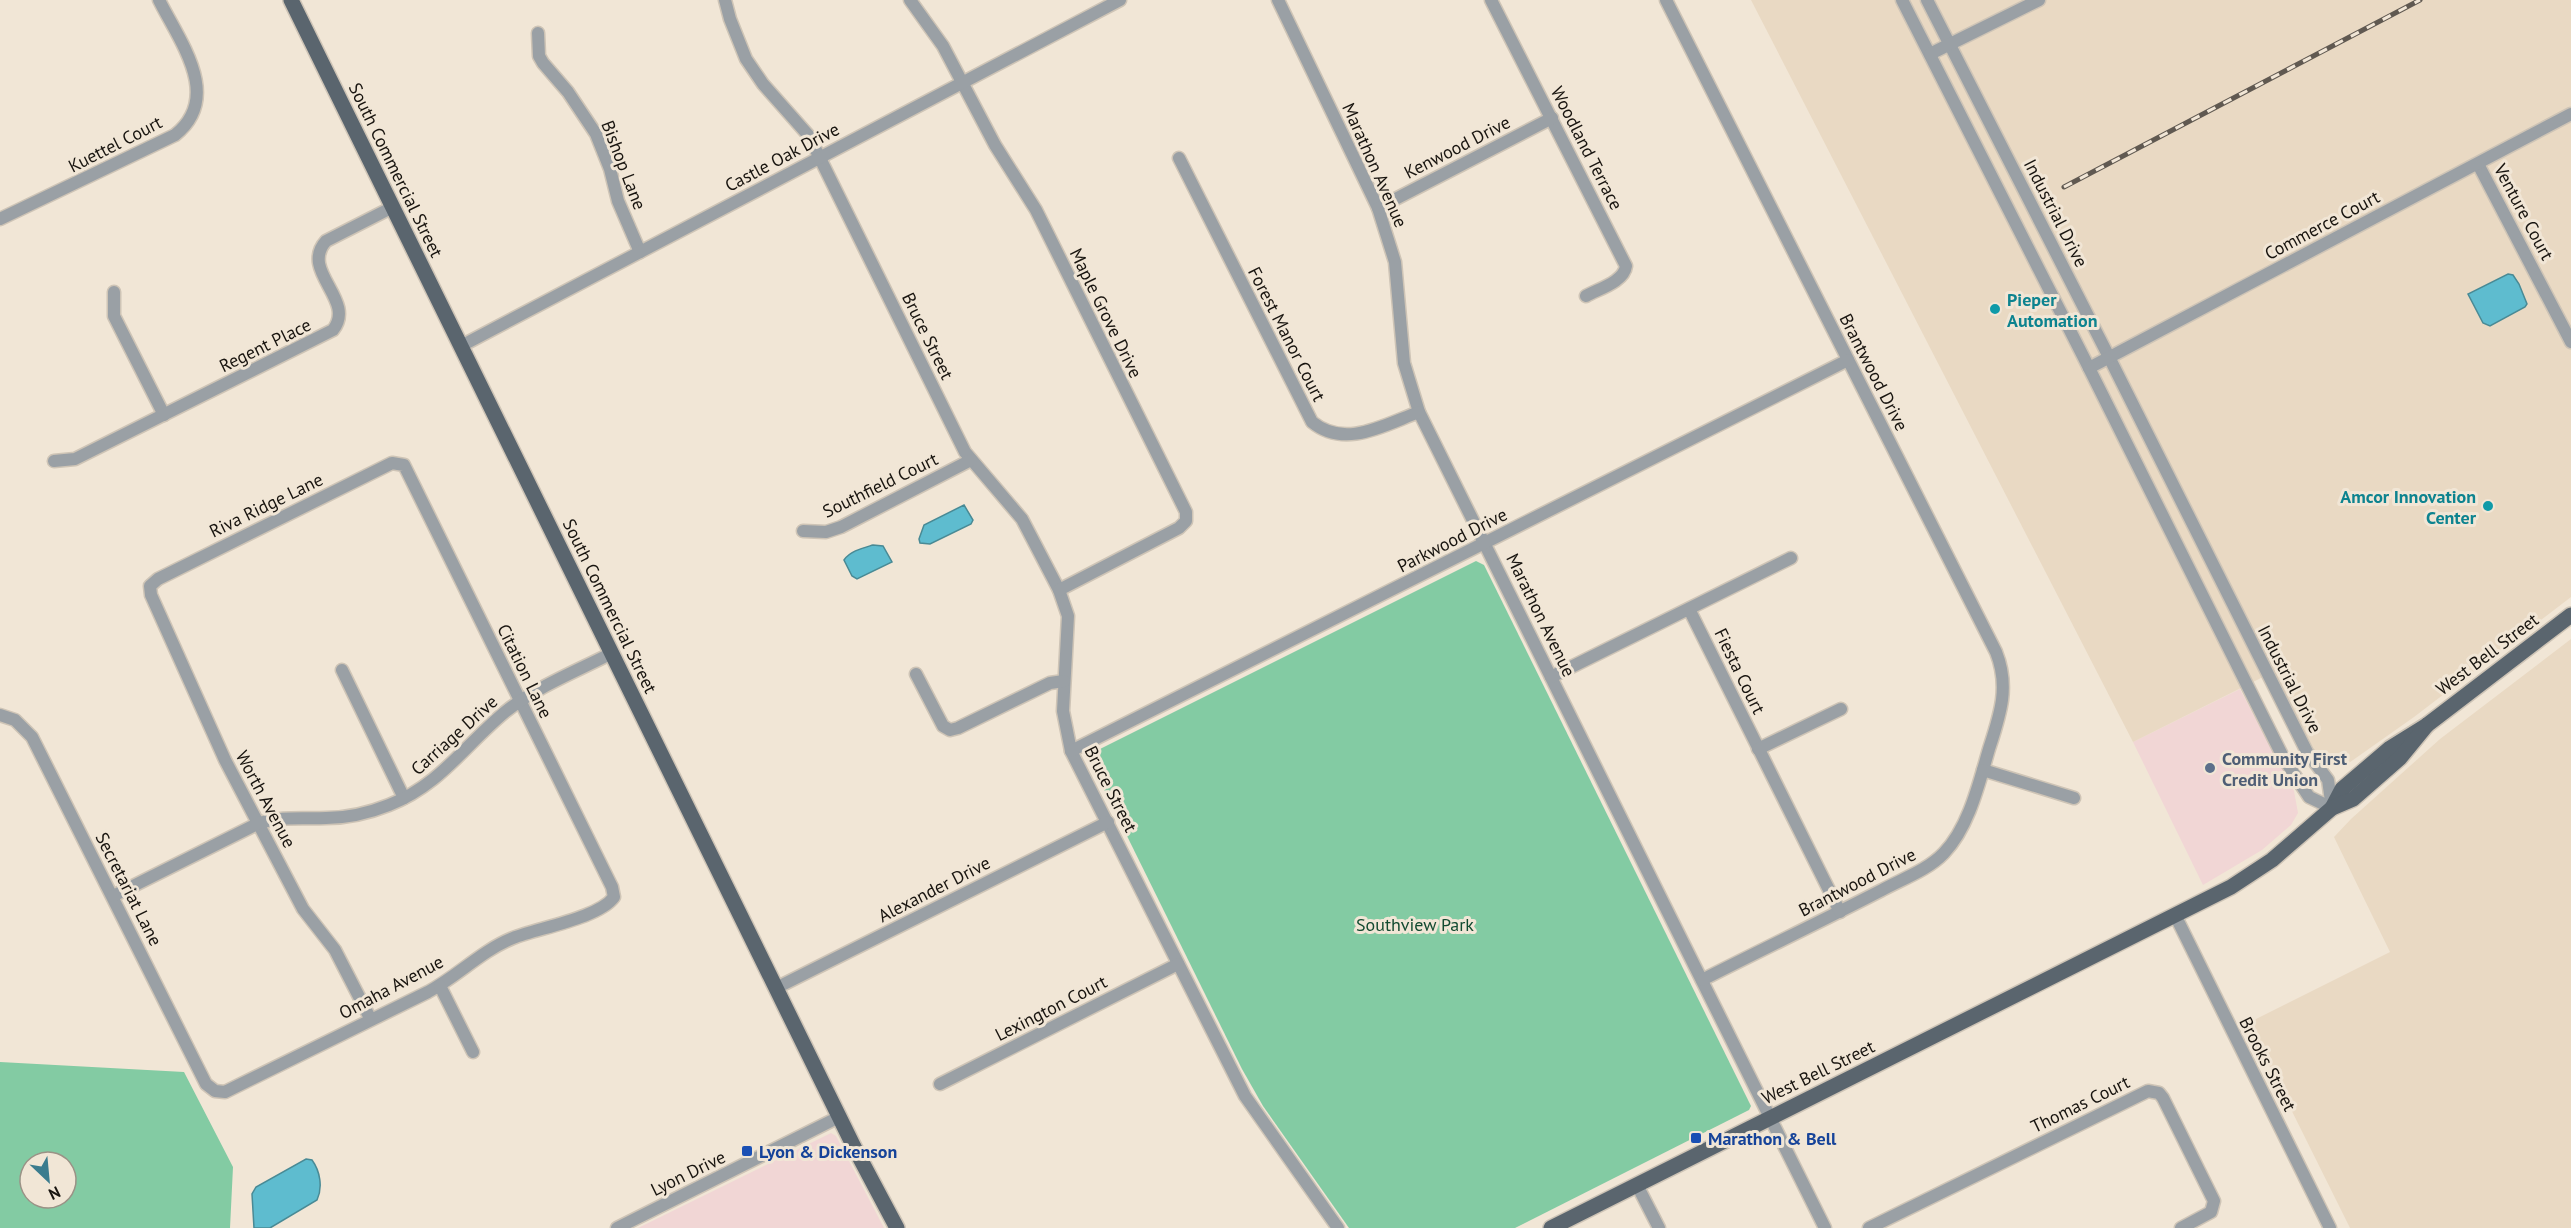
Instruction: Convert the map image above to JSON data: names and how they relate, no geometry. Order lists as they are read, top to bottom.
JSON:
{
  "streets": {
    "main road": ["South Commercial Street", "West Bell Street"],
    "street": [
      "Kuettel Court",
      "Kenwood Drive",
      "Woodland Terrace",
      "Castle Oak Drive",
      "Bishop Lane",
      "Marathon Avenue",
      "Venture Court",
      "Industrial Drive",
      "Commerce Court",
      "Maple Grove Drive",
      "Forest Manor Court",
      "Bruce Street",
      "Regent Place",
      "Brantwood Drive",
      "Southfield Court",
      "Riva Ridge Lane",
      "Parkwood Drive",
      "Citation Lane",
      "Fiesta Court",
      "Carriage Drive",
      "Worth Avenue",
      "Secretariat Lane",
      "Alexander Drive",
      "Omaha Avenue",
      "Lexington Court",
      "Brooks Street",
      "Thomas Court",
      "Lyon Drive"
    ]
  },
  "crossings": [
    ["Kenwood Drive", "Woodland Terrace"],
    ["Kenwood Drive", "Marathon Avenue"],
    ["Castle Oak Drive", "Bishop Lane"],
    ["Castle Oak Drive", "South Commercial Street"],
    ["Castle Oak Drive", "Maple Grove Drive"],
    ["Castle Oak Drive", "Bruce Street"],
    ["Marathon Avenue", "Forest Manor Court"],
    ["Marathon Avenue", "Brantwood Drive"],
    ["Marathon Avenue", "Parkwood Drive"],
    ["Marathon Avenue", "West Bell Street"],
    ["South Commercial Street", "Regent Place"],
    ["South Commercial Street", "Carriage Drive"],
    ["South Commercial Street", "Alexander Drive"],
    ["South Commercial Street", "Lyon Drive"],
    ["Venture Court", "Commerce Court"],
    ["Industrial Drive", "Commerce Court"],
    ["Industrial Drive", "West Bell Street"],
    ["Maple Grove Drive", "Bruce Street"],
    ["Bruce Street", "Southfield Court"],
    ["Bruce Street", "Parkwood Drive"],
    ["Bruce Street", "Alexander Drive"],
    ["Bruce Street", "Lexington Court"],
    ["Brantwood Drive", "Parkwood Drive"],
    ["Brantwood Drive", "Fiesta Court"],
    ["Riva Ridge Lane", "Citation Lane"],
    ["Riva Ridge Lane", "Worth Avenue"],
    ["West Bell Street", "Brooks Street"],
    ["Citation Lane", "Carriage Drive"],
    ["Citation Lane", "Omaha Avenue"],
    ["Carriage Drive", "Worth Avenue"],
    ["Carriage Drive", "Secretariat Lane"],
    ["Worth Avenue", "Omaha Avenue"],
    ["Secretariat Lane", "Omaha Avenue"]
  ],
  "parks": ["Southview Park"],
  "places": {
    "other": ["Pieper Automation", "Amcor Innovation Center", "Community First Credit Union"],
    "transit": ["Marathon & Bell", "Lyon & Dickenson"]
  },
  "north": "bottom right"
}
